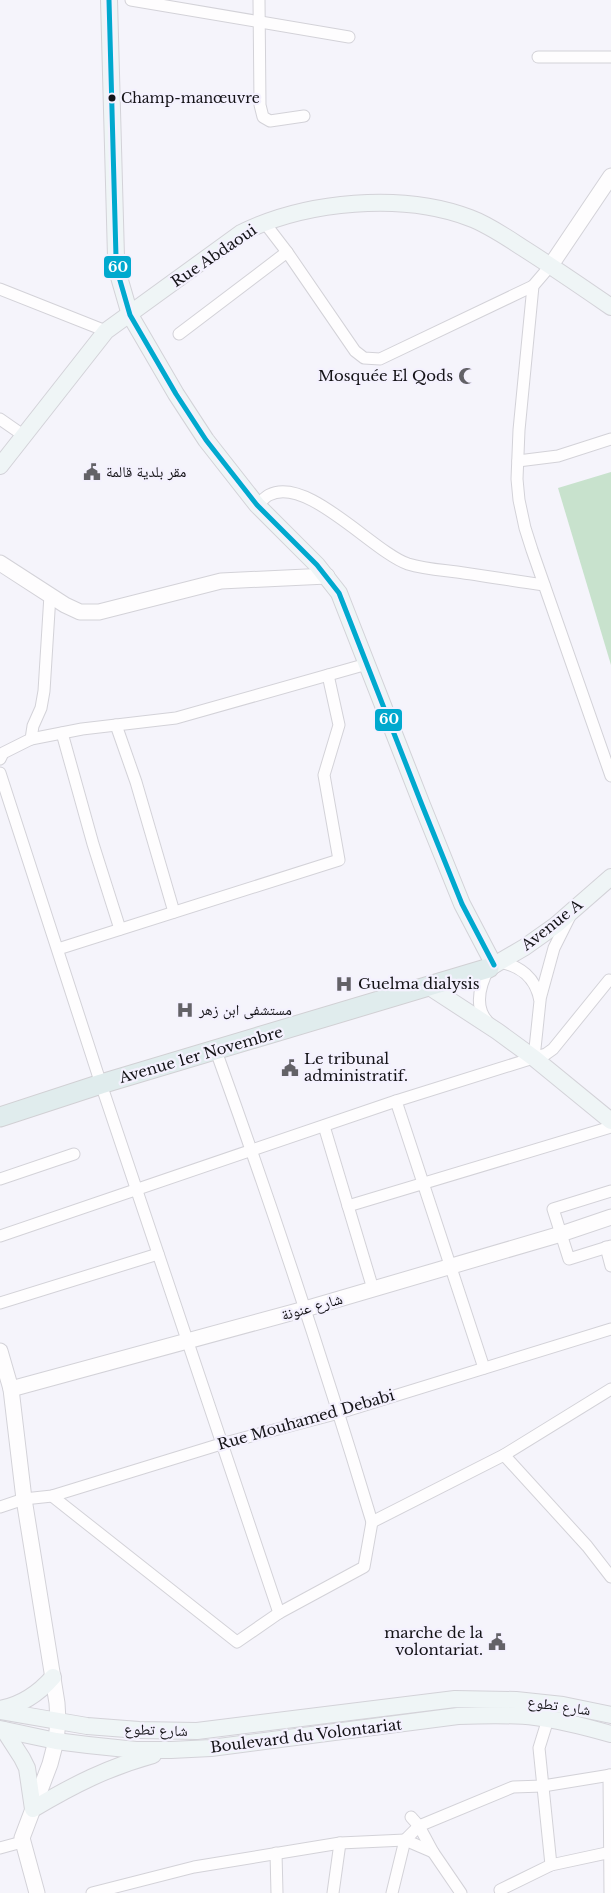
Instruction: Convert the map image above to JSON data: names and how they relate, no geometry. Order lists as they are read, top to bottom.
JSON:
{
  "streets": {
    "main road": [
      "Rue Abdaoui",
      "Avenue A",
      "Avenue 1er Novembre",
      "شارع تطوع",
      "Boulevard du Volontariat"
    ],
    "street": ["شارع عنونة", "Rue Mouhamed Debabi"]
  },
  "crossings": [
    ["Avenue A", "Avenue 1er Novembre"]
  ],
  "places": {
    "other": ["Champ-manœuvre"],
    "mosque": ["Mosquée El Qods"],
    "public building": ["مقر بلدية قالمة", "Le tribunal administratif.", "marche de la volontariat."],
    "hospital": ["Guelma dialysis", "مستشفى ابن زهر"]
  },
  "lines": ["transit line 60"]
}
